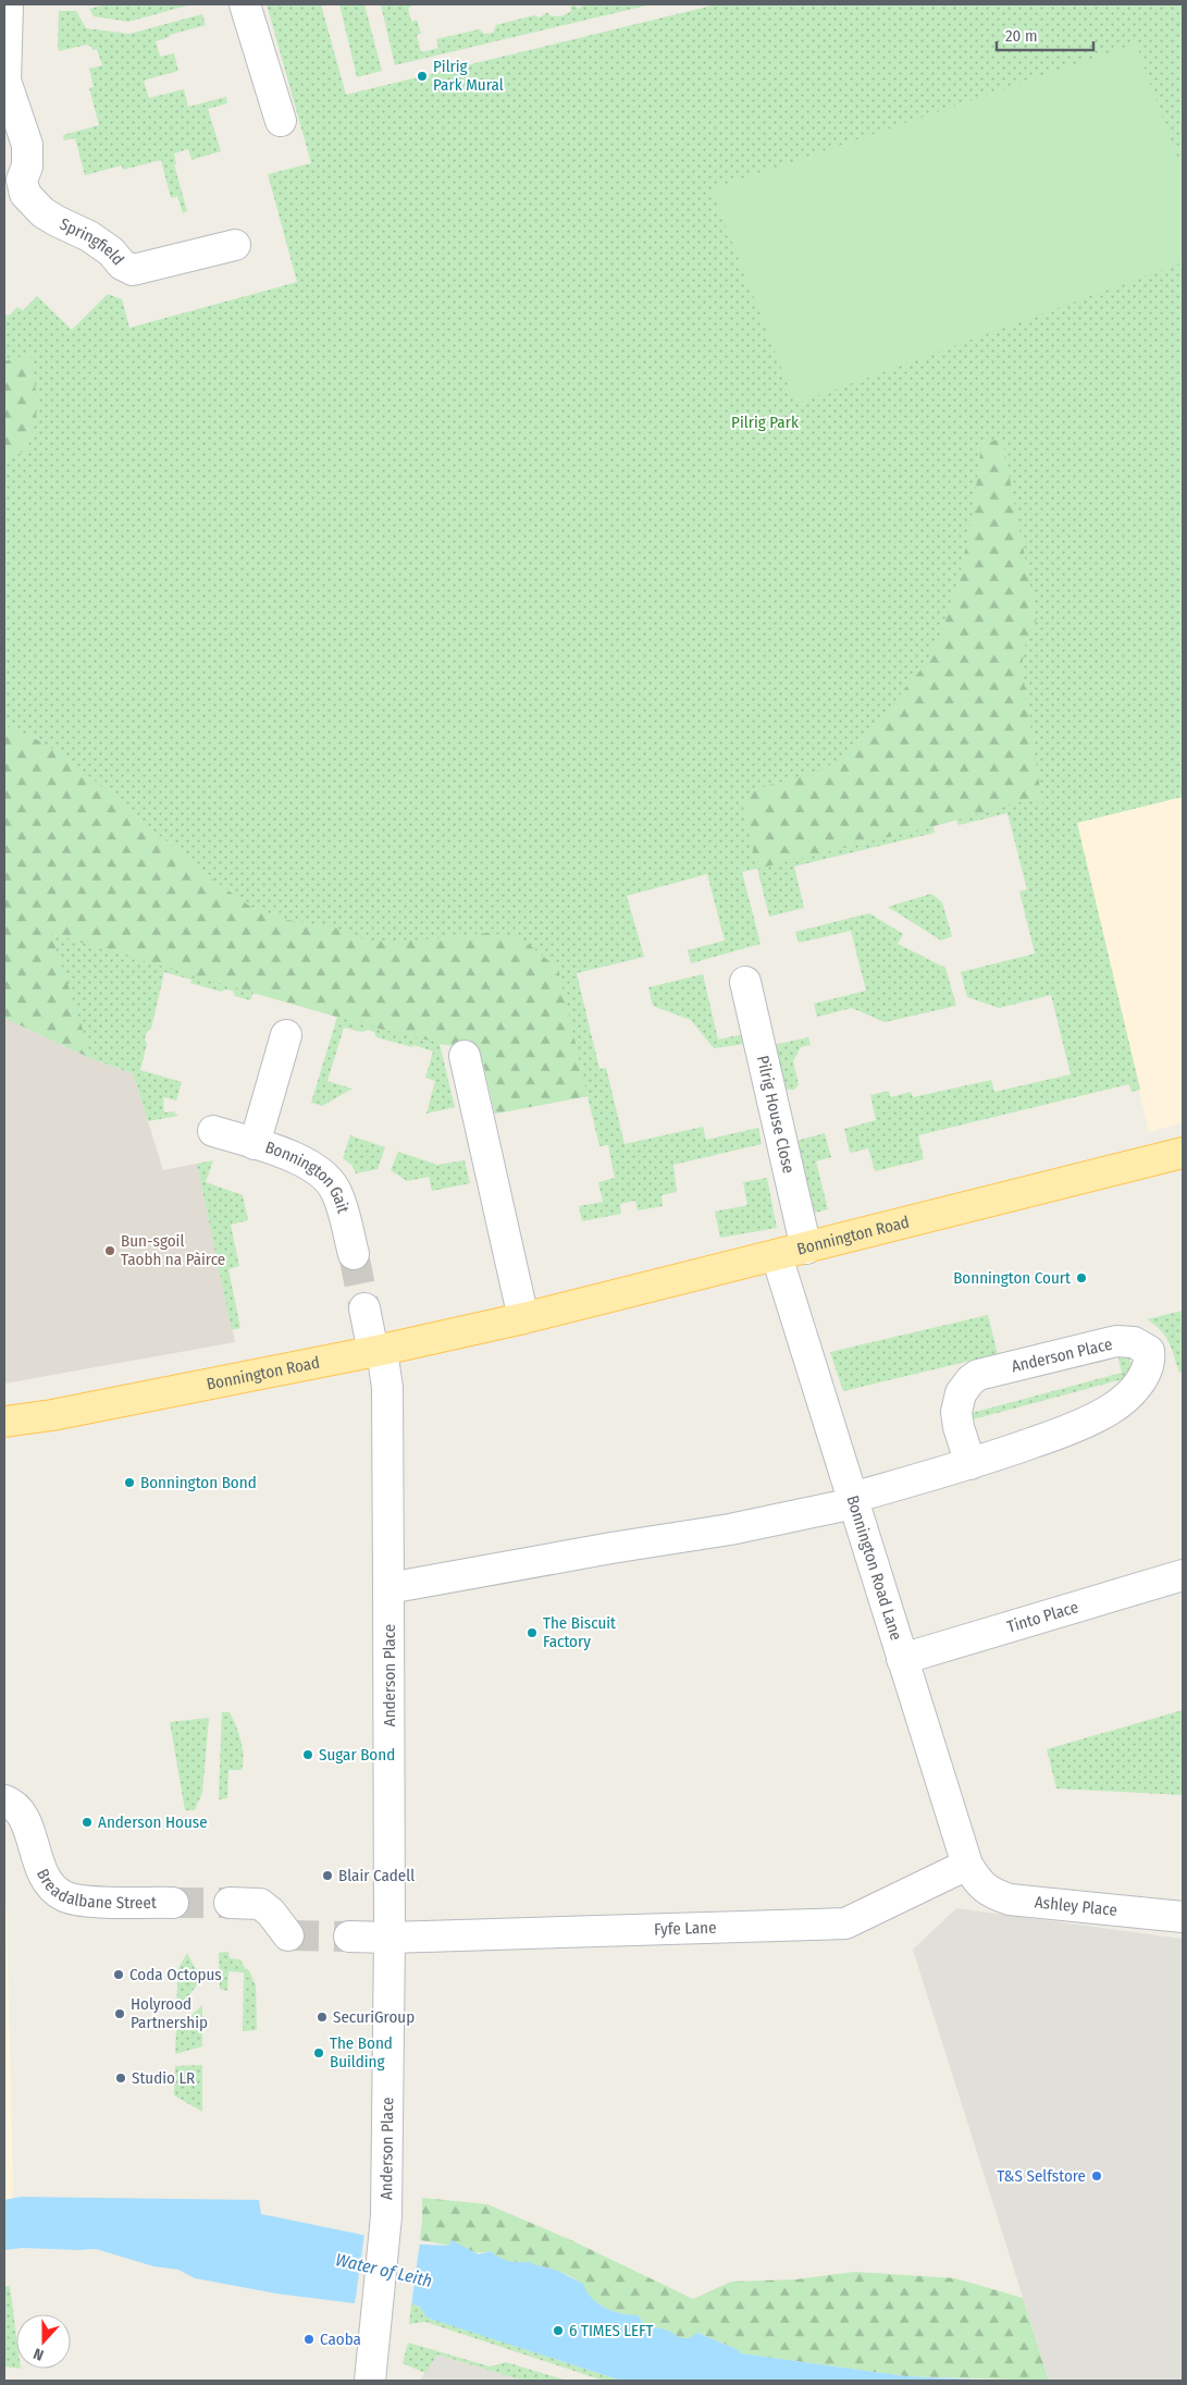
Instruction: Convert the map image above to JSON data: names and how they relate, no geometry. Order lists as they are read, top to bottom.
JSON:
{
  "streets": {
    "main road": ["Bonnington Road"],
    "street": [
      "Springfield",
      "Pilrig House Close",
      "Bonnington Gait",
      "Anderson Place",
      "Bonnington Road Lane",
      "Tinto Place",
      "Breadalbane Street",
      "Ashley Place",
      "Fyfe Lane"
    ]
  },
  "crossings": [
    ["Pilrig House Close", "Bonnington Road"],
    ["Bonnington Road", "Anderson Place"],
    ["Bonnington Road", "Bonnington Road Lane"],
    ["Anderson Place", "Bonnington Road Lane"],
    ["Anderson Place", "Fyfe Lane"],
    ["Bonnington Road Lane", "Tinto Place"],
    ["Bonnington Road Lane", "Ashley Place"],
    ["Bonnington Road Lane", "Fyfe Lane"],
    ["Ashley Place", "Fyfe Lane"]
  ],
  "water": ["Water of Leith"],
  "parks": ["Pilrig Park"],
  "places": [
    "Pilrig Park Mural",
    "Bun-sgoil Taobh na Pàirce",
    "Bonnington Court",
    "Bonnington Bond",
    "The Biscuit Factory",
    "Sugar Bond",
    "Anderson House",
    "Blair Cadell",
    "Coda Octopus",
    "Holyrood Partnership",
    "SecuriGroup",
    "The Bond Building",
    "Studio LR",
    "T&S Selfstore",
    "6 TIMES LEFT",
    "Caoba"
  ],
  "scale_bar": "20 m",
  "north": "bottom"
}
